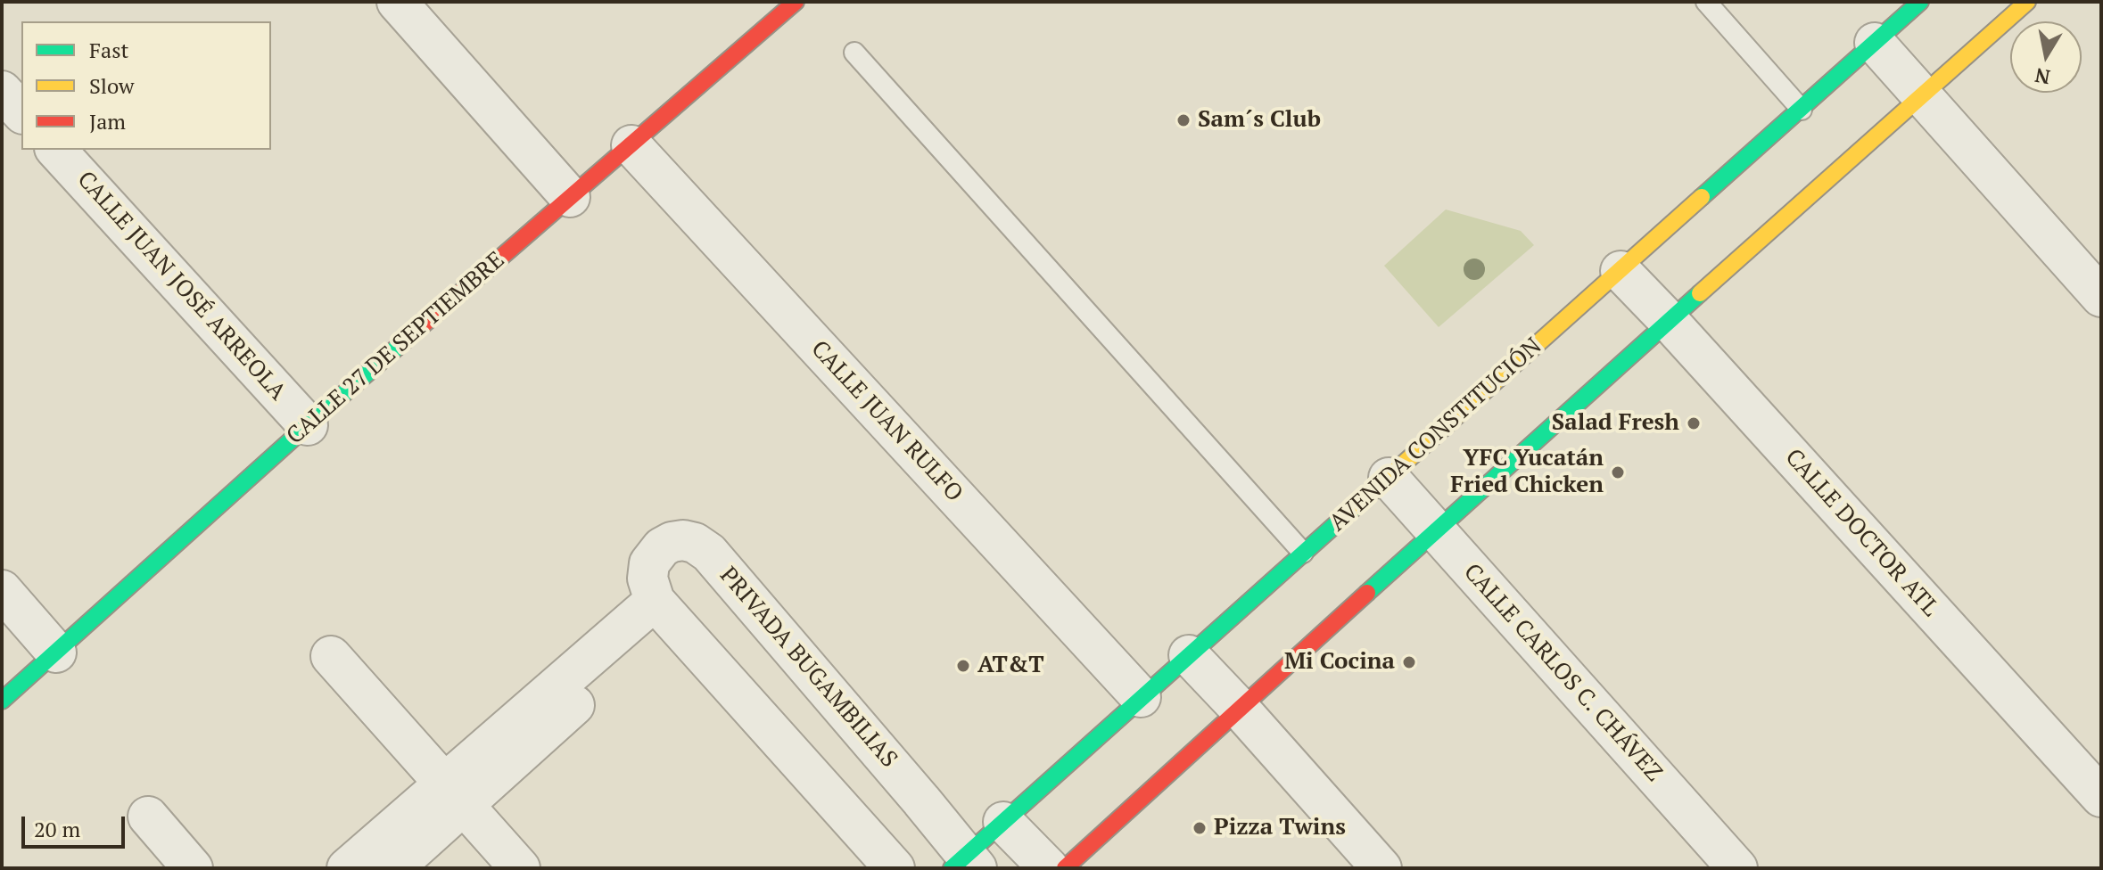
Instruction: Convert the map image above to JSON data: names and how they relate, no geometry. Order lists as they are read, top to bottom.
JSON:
{
  "streets": {
    "street": [
      "CALLE JUAN JOSÉ ARREOLA",
      "CALLE 27 DE SEPTIEMBRE",
      "CALLE JUAN RULFO",
      "AVENIDA CONSTITUCIÓN",
      "CALLE DOCTOR ATL",
      "PRIVADA BUGAMBILIAS",
      "CALLE CARLOS C. CHÁVEZ"
    ]
  },
  "crossings": [
    ["CALLE JUAN JOSÉ ARREOLA", "CALLE 27 DE SEPTIEMBRE"],
    ["CALLE 27 DE SEPTIEMBRE", "CALLE JUAN RULFO"],
    ["CALLE JUAN RULFO", "AVENIDA CONSTITUCIÓN"],
    ["AVENIDA CONSTITUCIÓN", "CALLE DOCTOR ATL"],
    ["AVENIDA CONSTITUCIÓN", "PRIVADA BUGAMBILIAS"],
    ["AVENIDA CONSTITUCIÓN", "CALLE CARLOS C. CHÁVEZ"]
  ],
  "places": [
    "Sam´s Club",
    "Salad Fresh",
    "YFC Yucatán Fried Chicken",
    "Mi Cocina",
    "AT&T",
    "Pizza Twins"
  ],
  "legend": ["Fast", "Slow", "Jam"],
  "scale_bar": "20 m",
  "north": "bottom"
}
